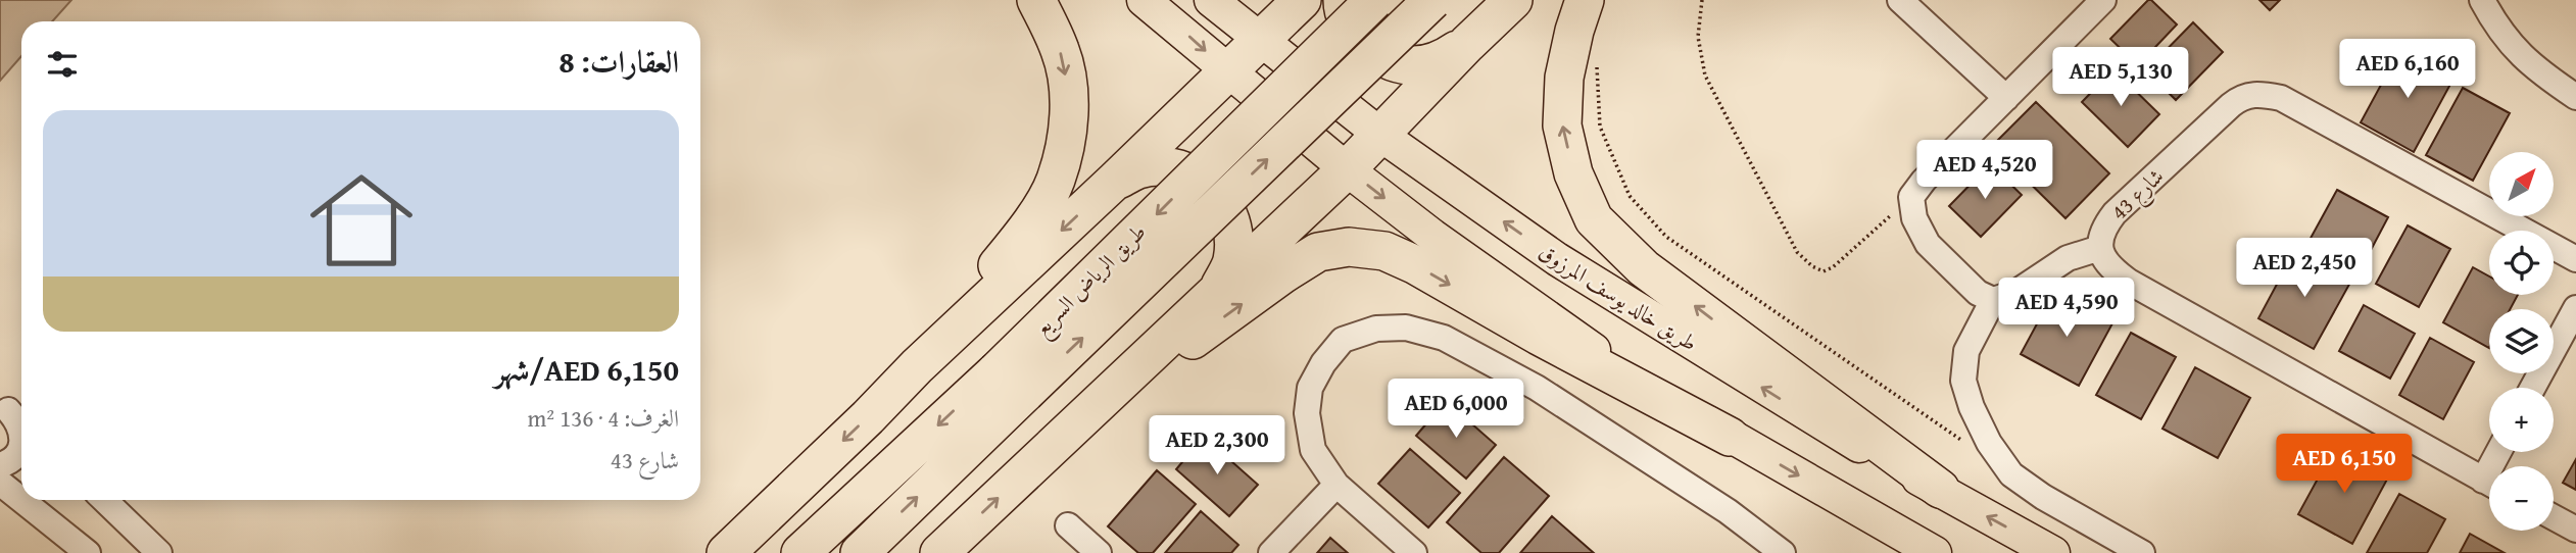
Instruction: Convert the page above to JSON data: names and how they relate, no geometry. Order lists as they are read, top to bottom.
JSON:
{
  "streets": {
    "highway": ["طريق الرياض السريع"],
    "main road": ["طريق خالد يوسف المرزوق"],
    "street": ["شارع 43"]
  },
  "north": "top right",
  "page": {
    "heading": "العقارات: 8",
    "price": [
      "AED 6,160",
      "AED 5,130",
      "AED 4,520",
      "AED 2,450",
      "AED 4,590",
      "AED 6,000",
      "AED 2,300",
      "AED 6,150"
    ],
    "list": [
      {
        "name": "AED 6,150/شهر",
        "note": "الغرف: 4 · 136 m² · شارع 43"
      }
    ],
    "map_buttons": ["+", "−"]
  }
}
